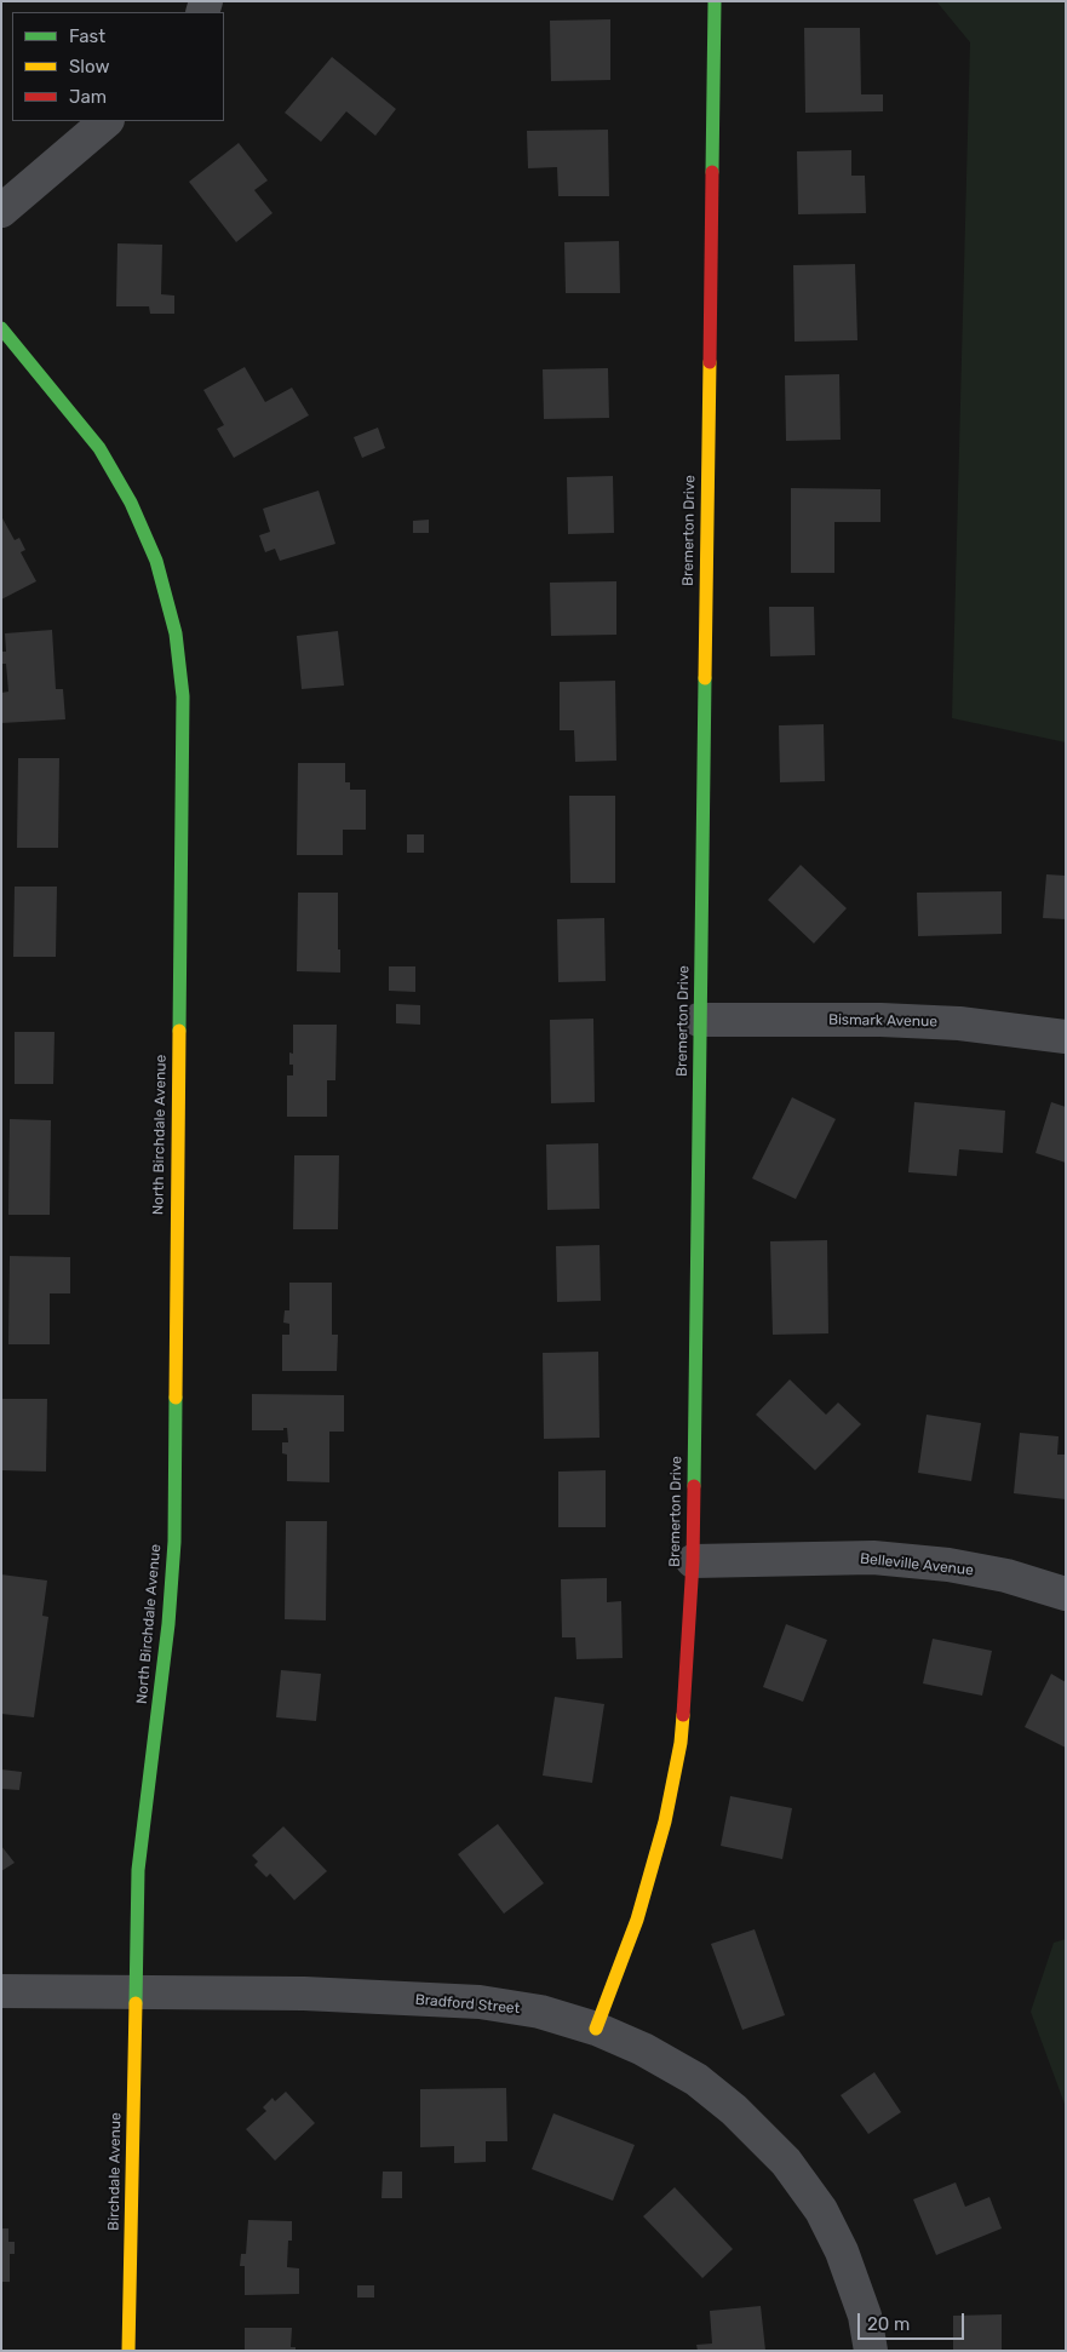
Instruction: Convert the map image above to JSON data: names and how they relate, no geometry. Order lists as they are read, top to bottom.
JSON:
{
  "streets": {
    "street": [
      "Bremerton Drive",
      "Bismark Avenue",
      "North Birchdale Avenue",
      "Belleville Avenue",
      "Bradford Street",
      "Birchdale Avenue"
    ]
  },
  "crossings": [
    ["Bremerton Drive", "Bismark Avenue"],
    ["Bremerton Drive", "Belleville Avenue"],
    ["Bremerton Drive", "Bradford Street"],
    ["North Birchdale Avenue", "Bradford Street"],
    ["North Birchdale Avenue", "Birchdale Avenue"],
    ["Bradford Street", "Birchdale Avenue"]
  ],
  "legend": ["Fast", "Slow", "Jam"],
  "scale_bar": "20 m"
}
